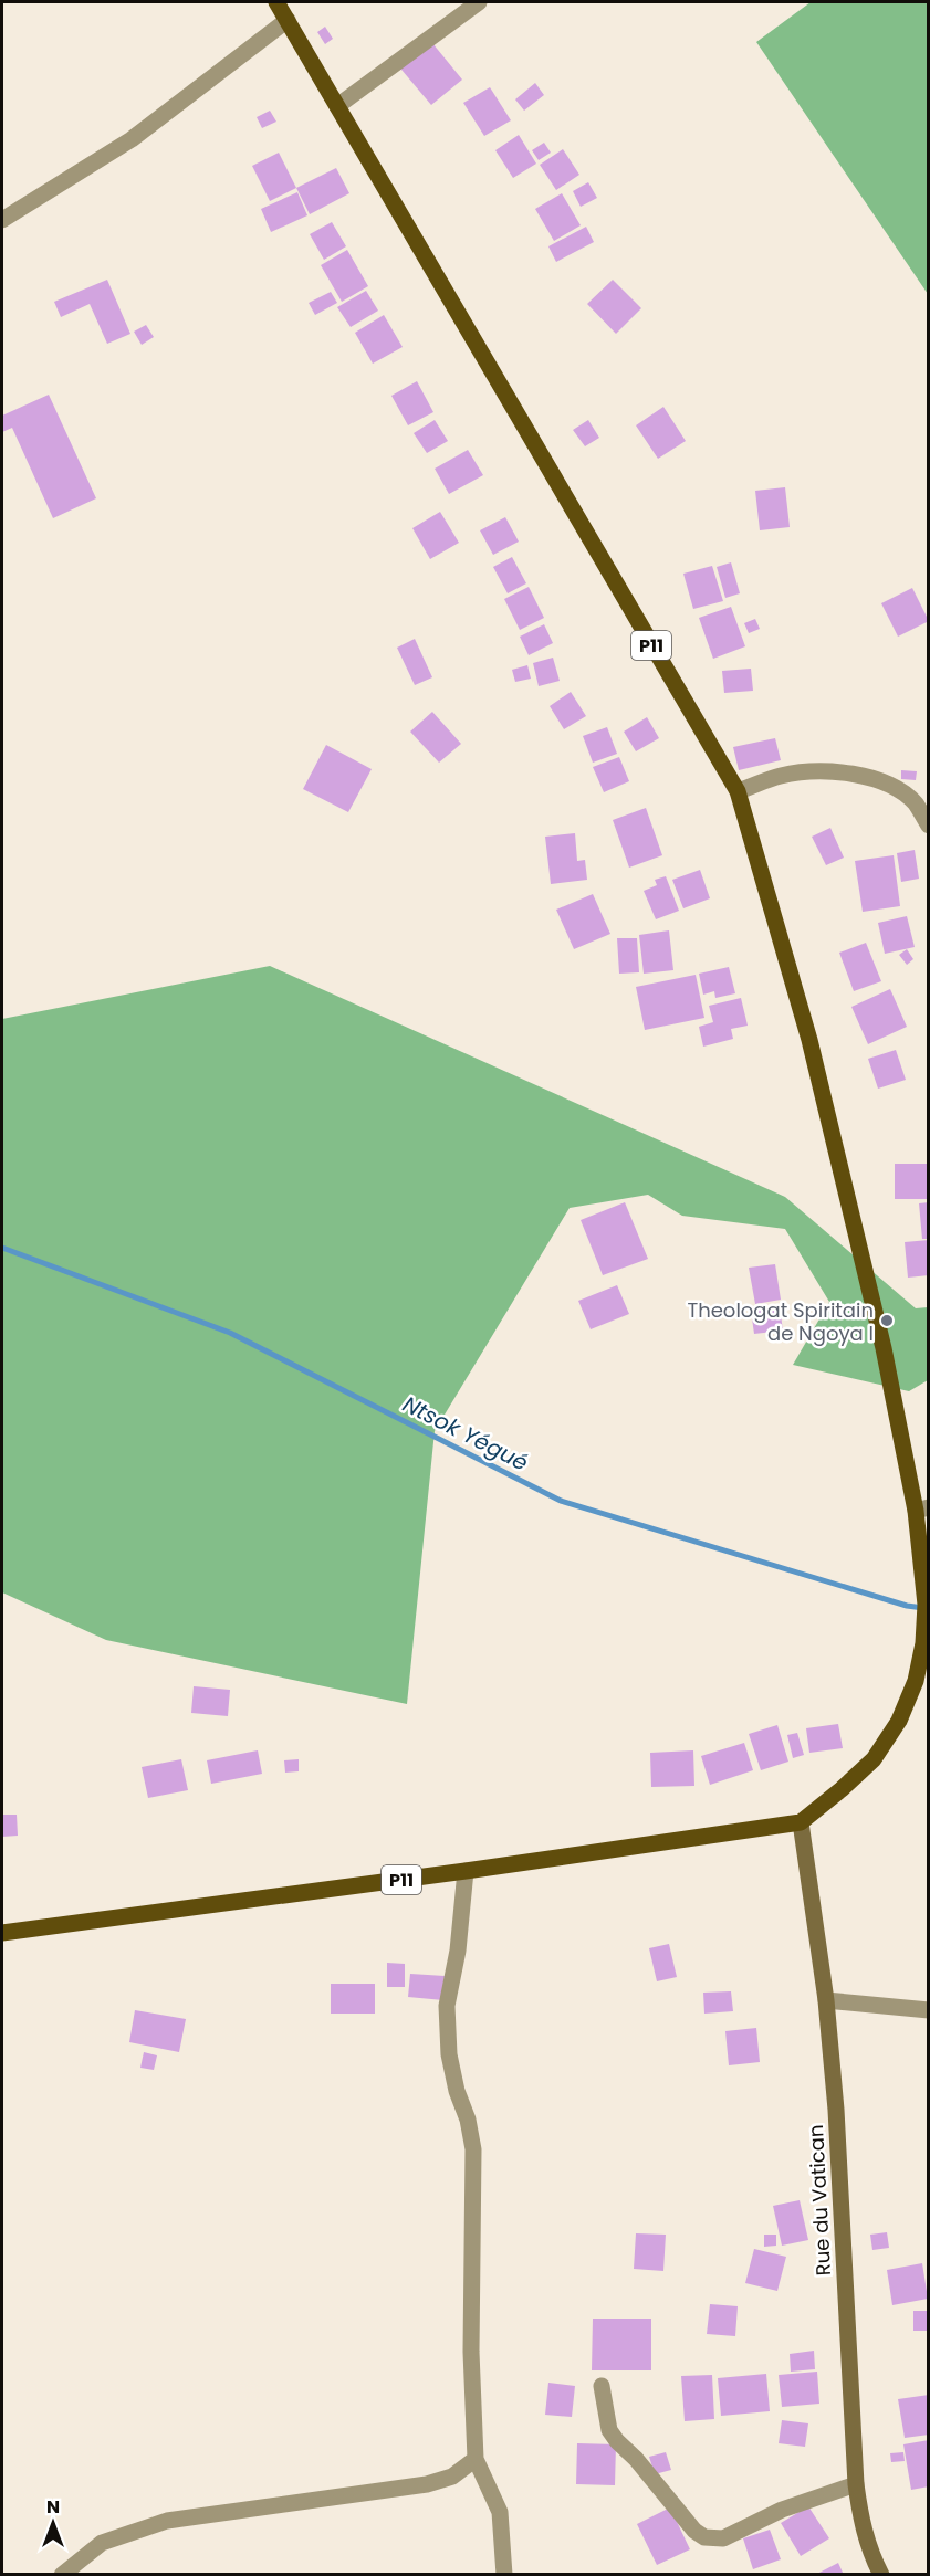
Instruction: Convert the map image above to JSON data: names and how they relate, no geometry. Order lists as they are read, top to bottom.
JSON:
{
  "streets": {
    "main road": ["P11"],
    "street": ["Rue du Vatican"]
  },
  "crossings": [
    ["P11", "Rue du Vatican"]
  ],
  "water": ["Ntsok Yégué"],
  "places": ["Theologat Spiritain de Ngoya I"],
  "north": "top"
}
